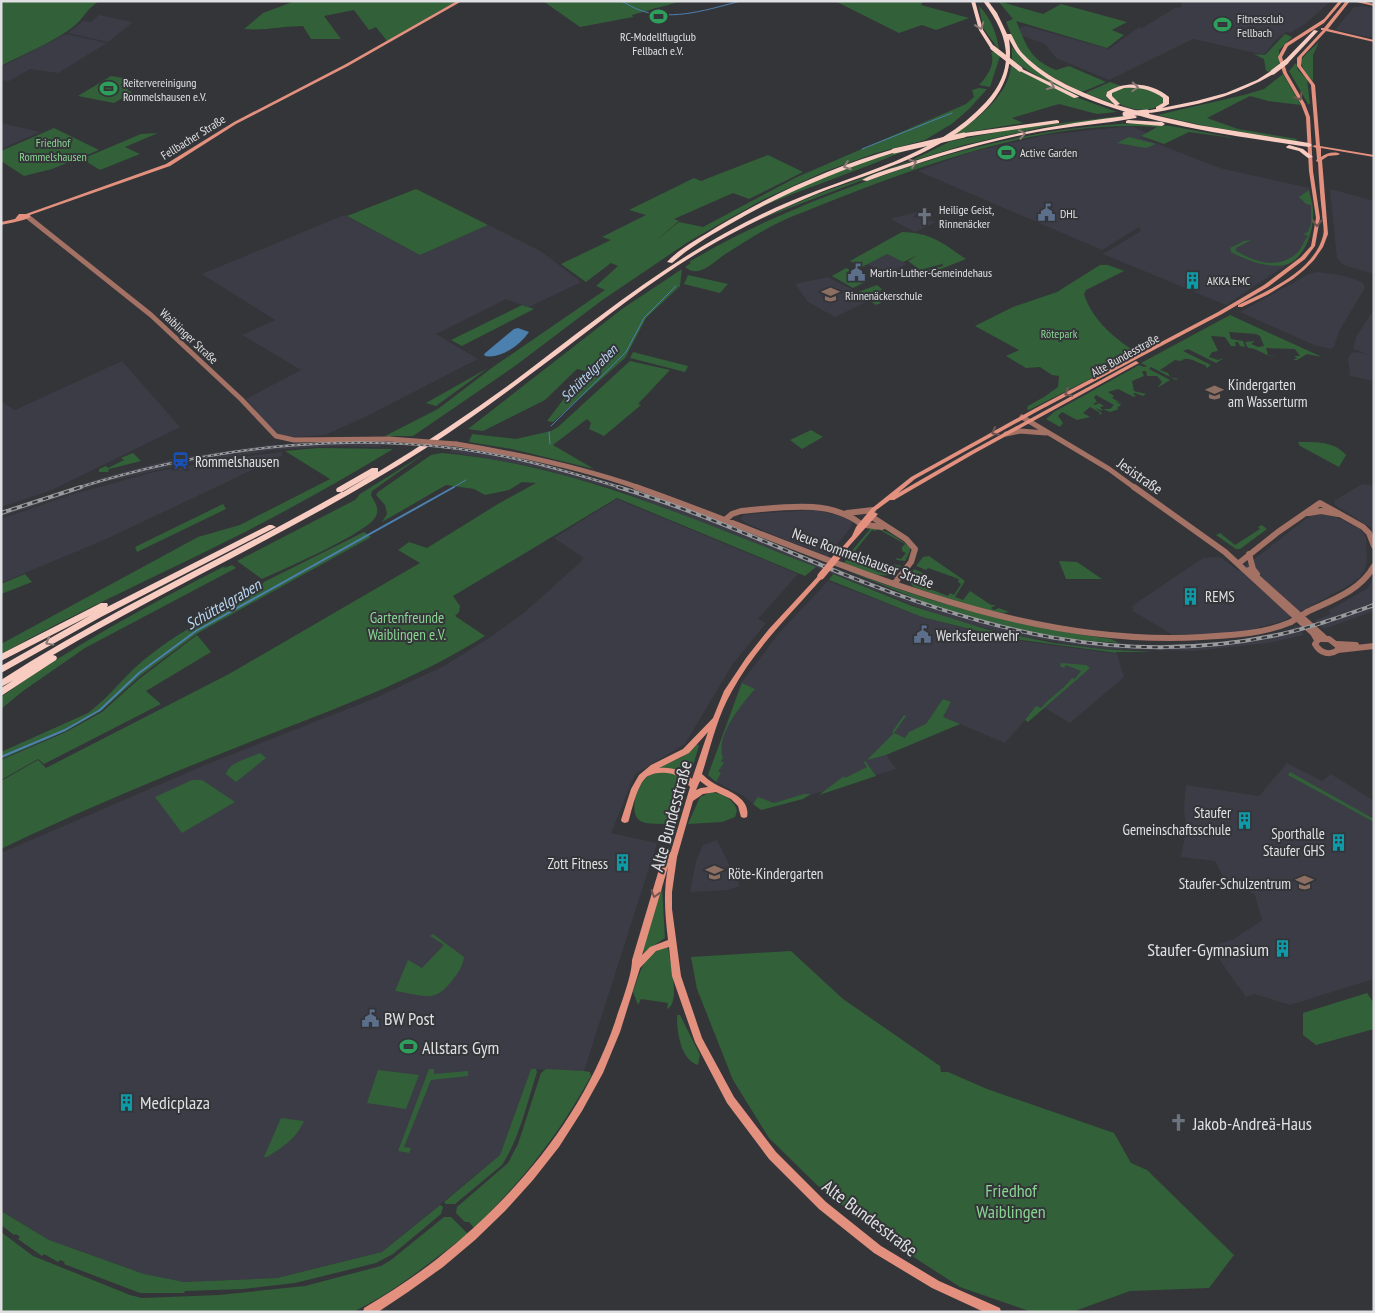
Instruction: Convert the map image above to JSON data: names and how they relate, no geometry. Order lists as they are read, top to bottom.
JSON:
{
  "streets": {
    "main road": ["Fellbacher Straße", "Alte Bundesstraße"],
    "street": ["Waiblinger Straße", "Jesistraße", "Neue Rommelshauser Straße"]
  },
  "crossings": [
    ["Fellbacher Straße", "Waiblinger Straße"],
    ["Waiblinger Straße", "Neue Rommelshauser Straße"],
    ["Alte Bundesstraße", "Jesistraße"]
  ],
  "water": ["Schüttelgraben"],
  "parks": [
    "Friedhof Rommelshausen",
    "Rötepark",
    "Gartenfreunde Waiblingen e.V.",
    "Friedhof Waiblingen"
  ],
  "places": {
    "sports": [
      "RC-Modellflugclub Fellbach e.V.",
      "Fitnessclub Fellbach",
      "Reitervereinigung Rommelshausen e.V.",
      "Active Garden",
      "Allstars Gym"
    ],
    "public building": [
      "DHL",
      "Martin-Luther-Gemeindehaus",
      "Werksfeuerwehr",
      "BW Post"
    ],
    "church": ["Heilige Geist, Rinnenäcker", "Jakob-Andreä-Haus"],
    "building": [
      "AKKA EMC",
      "REMS",
      "Staufer Gemeinschaftsschule",
      "Sporthalle Staufer GHS",
      "Zott Fitness",
      "Staufer-Gymnasium",
      "Medicplaza"
    ],
    "school or university": [
      "Rinnenäckerschule",
      "Kindergarten am Wasserturm",
      "Röte-Kindergarten",
      "Staufer-Schulzentrum"
    ],
    "station": ["Rommelshausen"]
  }
}
